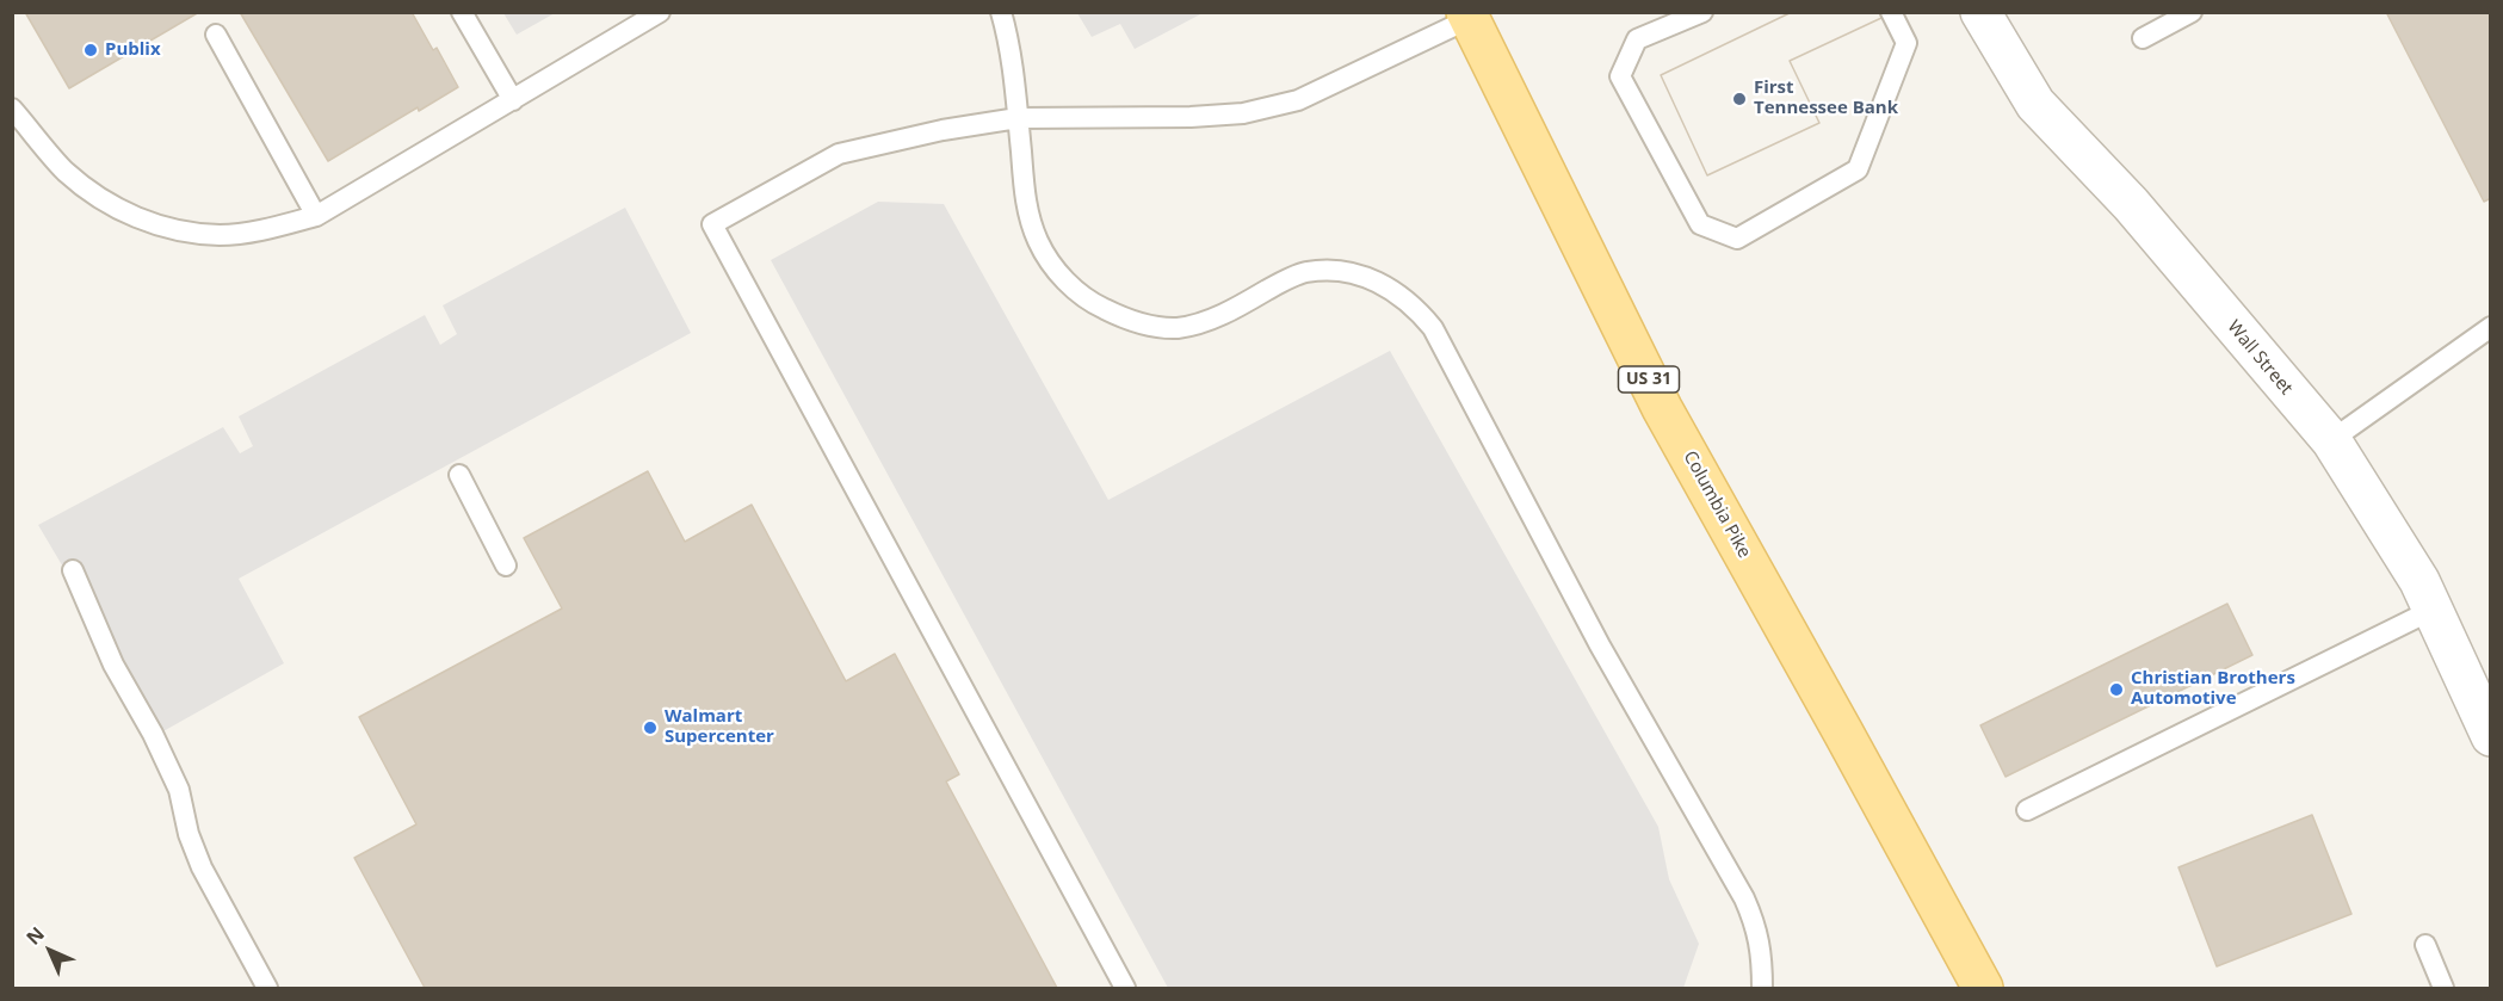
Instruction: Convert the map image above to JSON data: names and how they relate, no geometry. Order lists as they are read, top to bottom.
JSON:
{
  "streets": {
    "main road": ["US 31", "Columbia Pike"],
    "street": ["Wall Street"]
  },
  "places": [
    "Publix",
    "First Tennessee Bank",
    "Christian Brothers Automotive",
    "Walmart Supercenter"
  ],
  "north": "top left"
}
